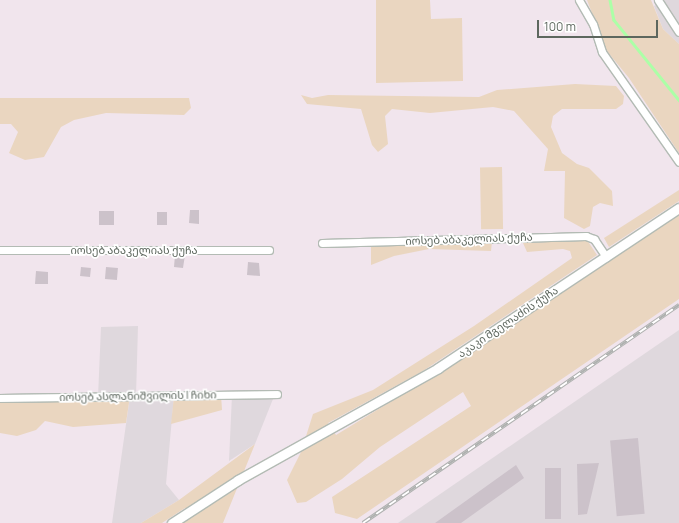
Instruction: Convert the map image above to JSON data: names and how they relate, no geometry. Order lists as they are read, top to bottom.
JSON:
{
  "streets": {
    "street": ["იოსებ აბაკელიას ქუჩა", "აკაკი მგელაძის ქუჩა", "იოსებ ასლანიშვილის I ჩიხი"]
  },
  "crossings": [
    ["იოსებ აბაკელიას ქუჩა", "აკაკი მგელაძის ქუჩა"]
  ],
  "scale_bar": "100 m"
}
